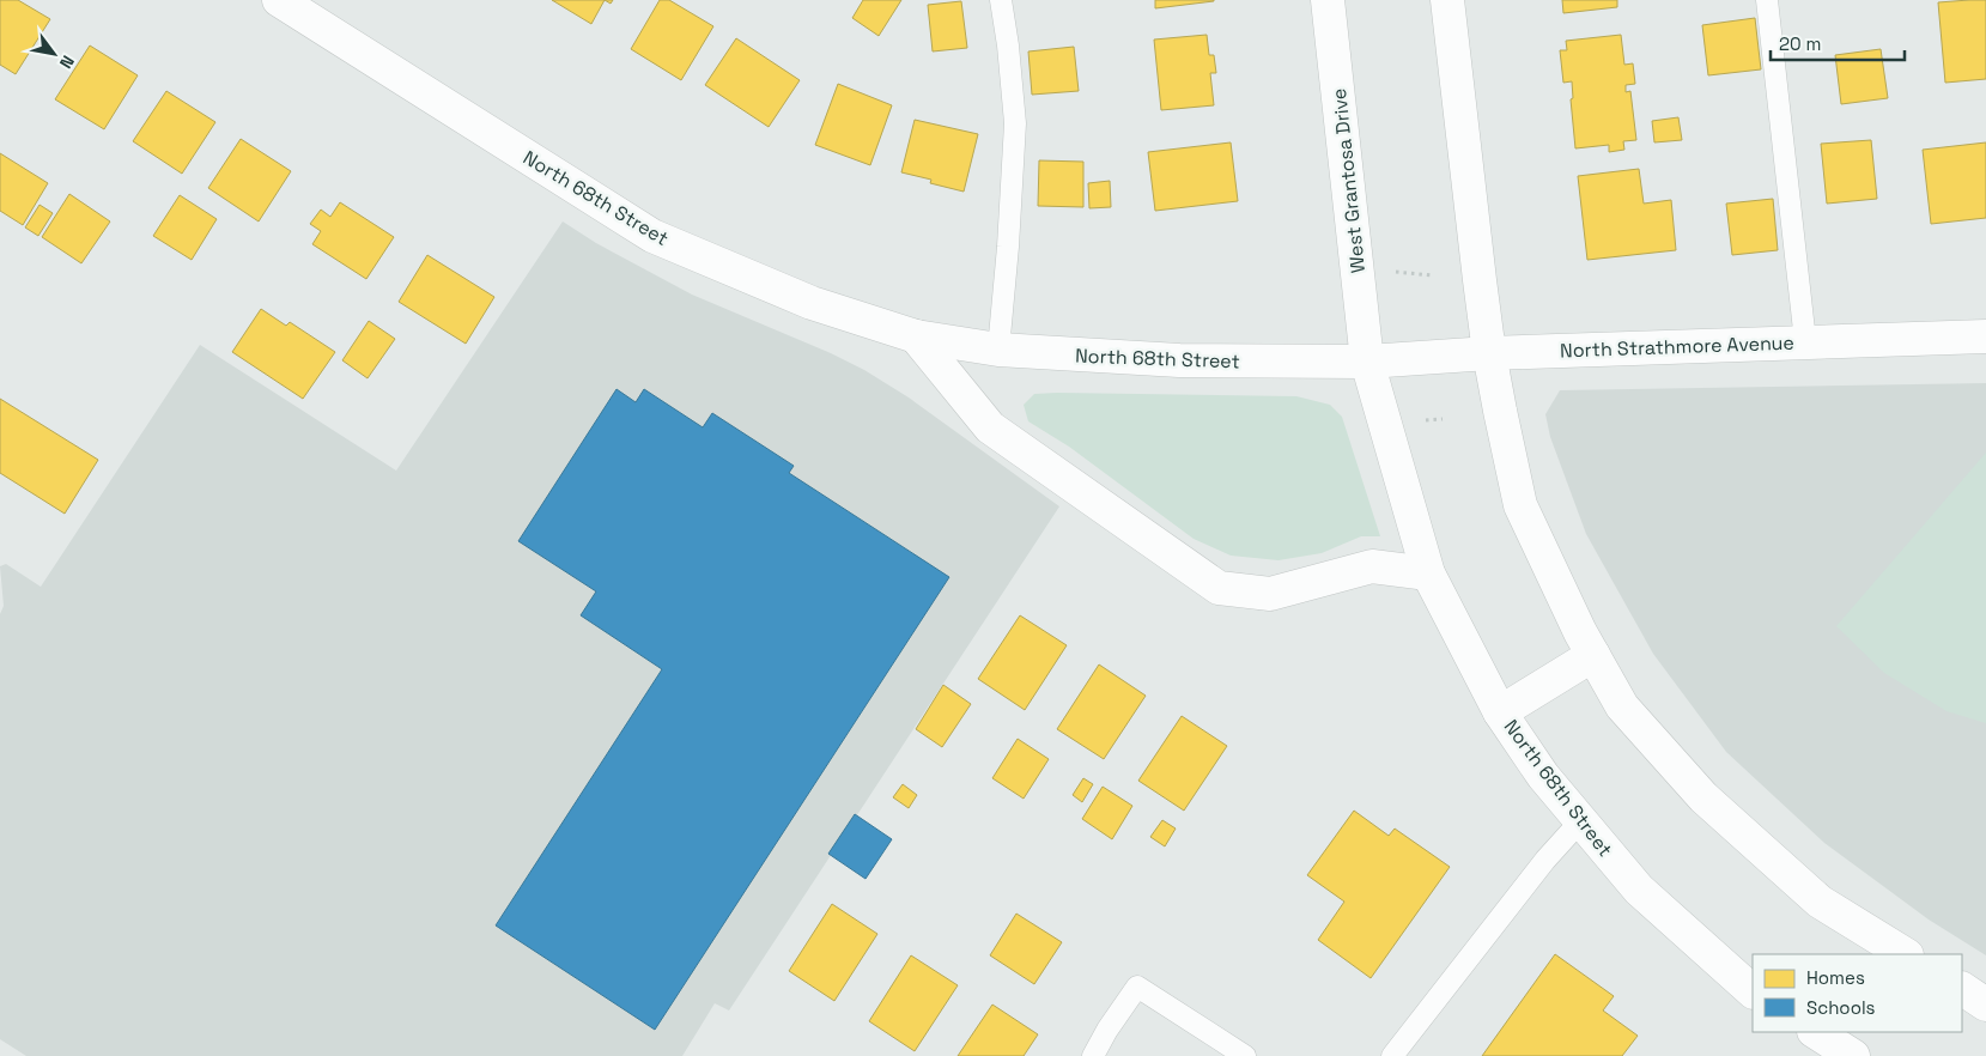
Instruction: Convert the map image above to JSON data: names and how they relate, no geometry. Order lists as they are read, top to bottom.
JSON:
{
  "streets": {
    "street": ["West Grantosa Drive", "North 68th Street", "North Strathmore Avenue"]
  },
  "crossings": [
    ["West Grantosa Drive", "North 68th Street"],
    ["West Grantosa Drive", "North Strathmore Avenue"],
    ["North 68th Street", "North Strathmore Avenue"]
  ],
  "legend": ["Homes", "Schools"],
  "scale_bar": "20 m",
  "north": "bottom right"
}
